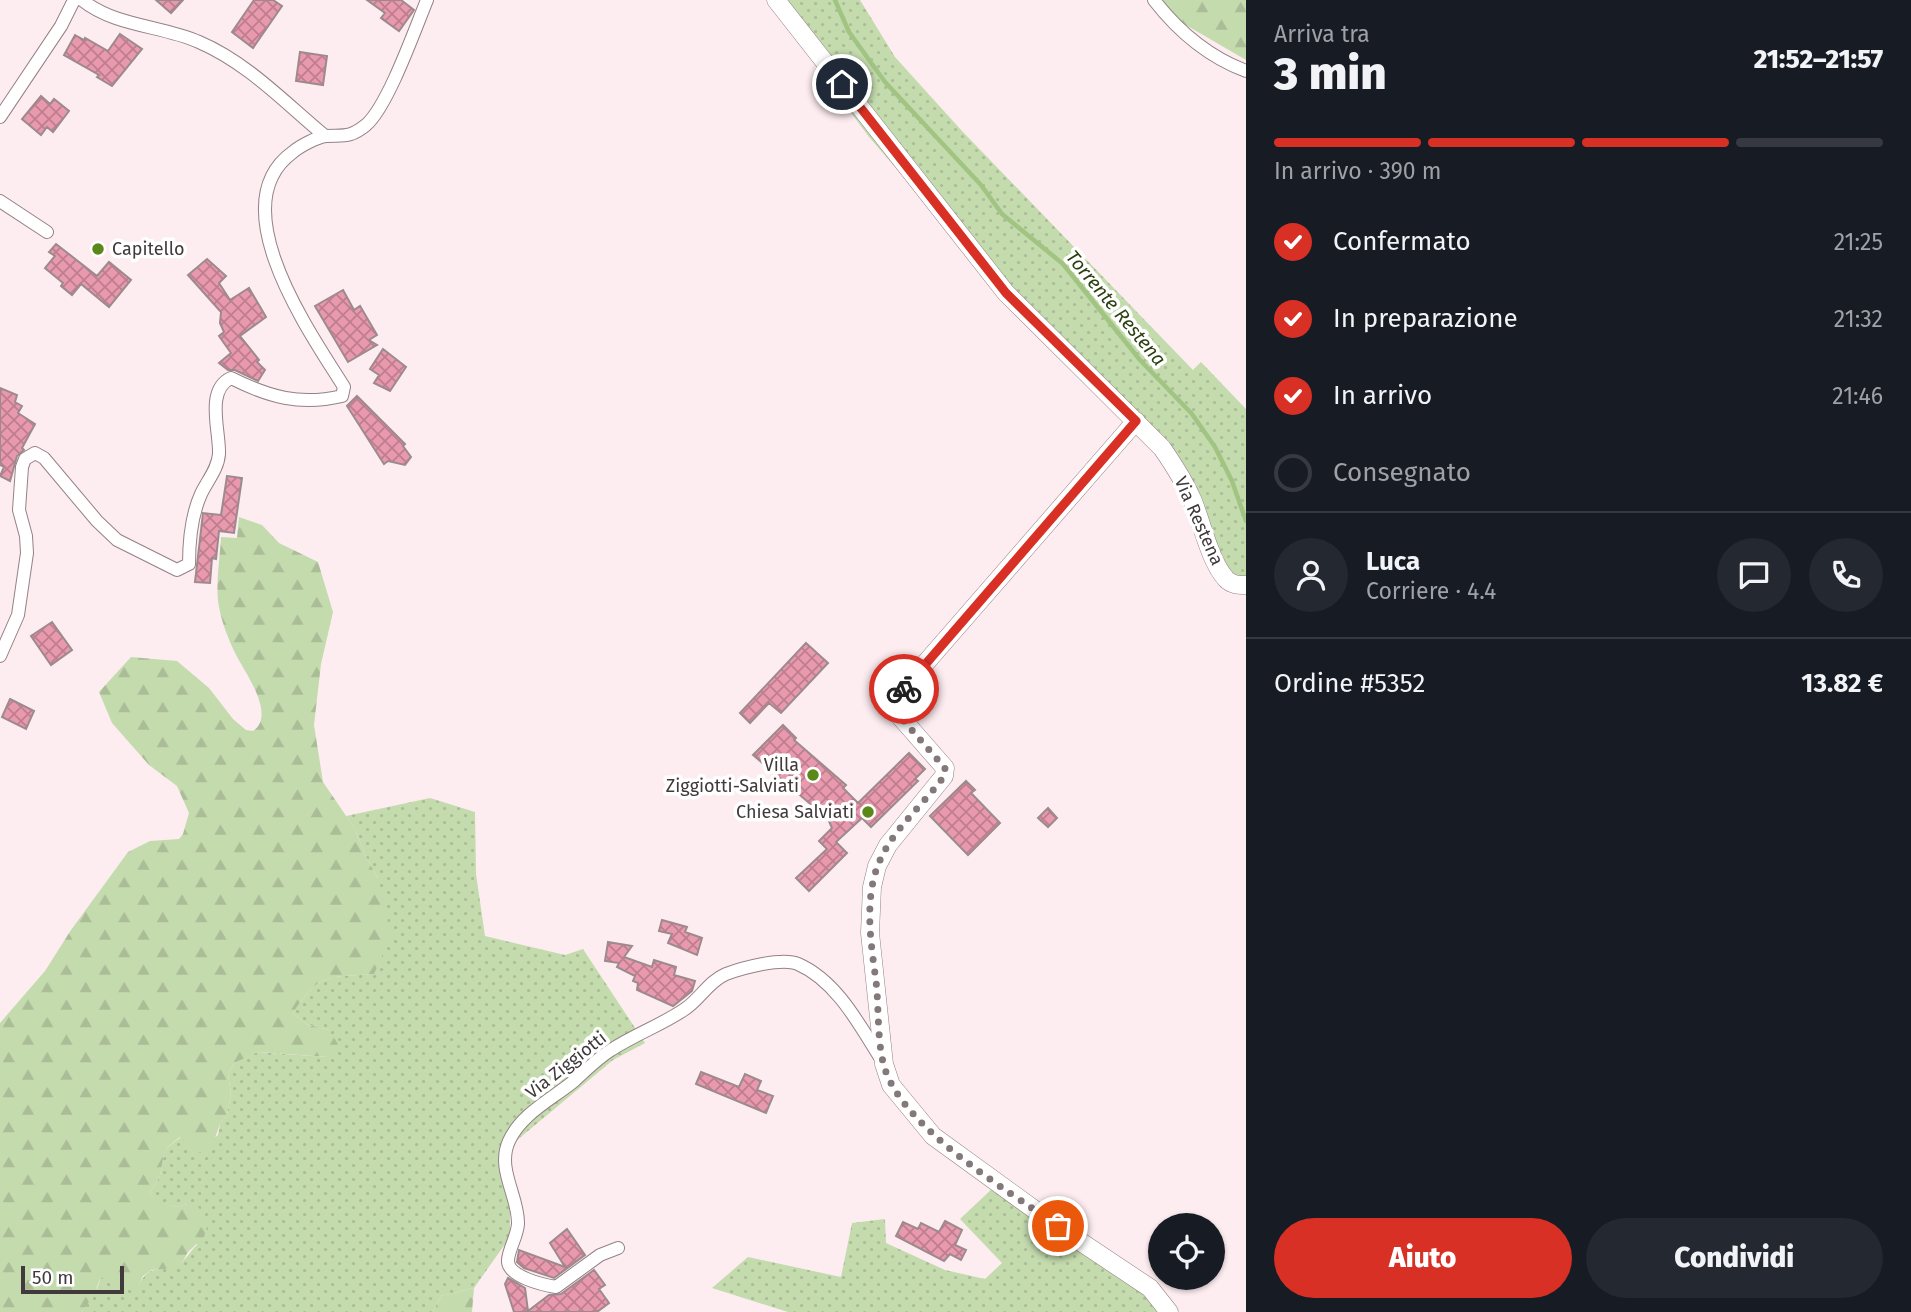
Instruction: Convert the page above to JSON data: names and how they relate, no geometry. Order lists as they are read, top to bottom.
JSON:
{
  "streets": {
    "street": ["Via Restena", "Via Ziggiotti"]
  },
  "water": ["Torrente Restena"],
  "places": ["Capitello", "Villa Ziggiotti-Salviati", "Chiesa Salviati"],
  "scale_bar": "50 m",
  "page": {
    "heading": ["3 min", "Arriva tra", "21:52–21:57"],
    "panel": [
      "Luca",
      "Corriere · 4.4",
      "Ordine #5352",
      "13.82 €"
    ],
    "bar": "In arrivo · 390 m",
    "list": [
      ["Confermato", "21:25"],
      ["In preparazione", "21:32"],
      ["In arrivo", "21:46"],
      "Consegnato"
    ],
    "buttons": ["Aiuto", "Condividi"],
    "scale": "50 m"
  }
}
